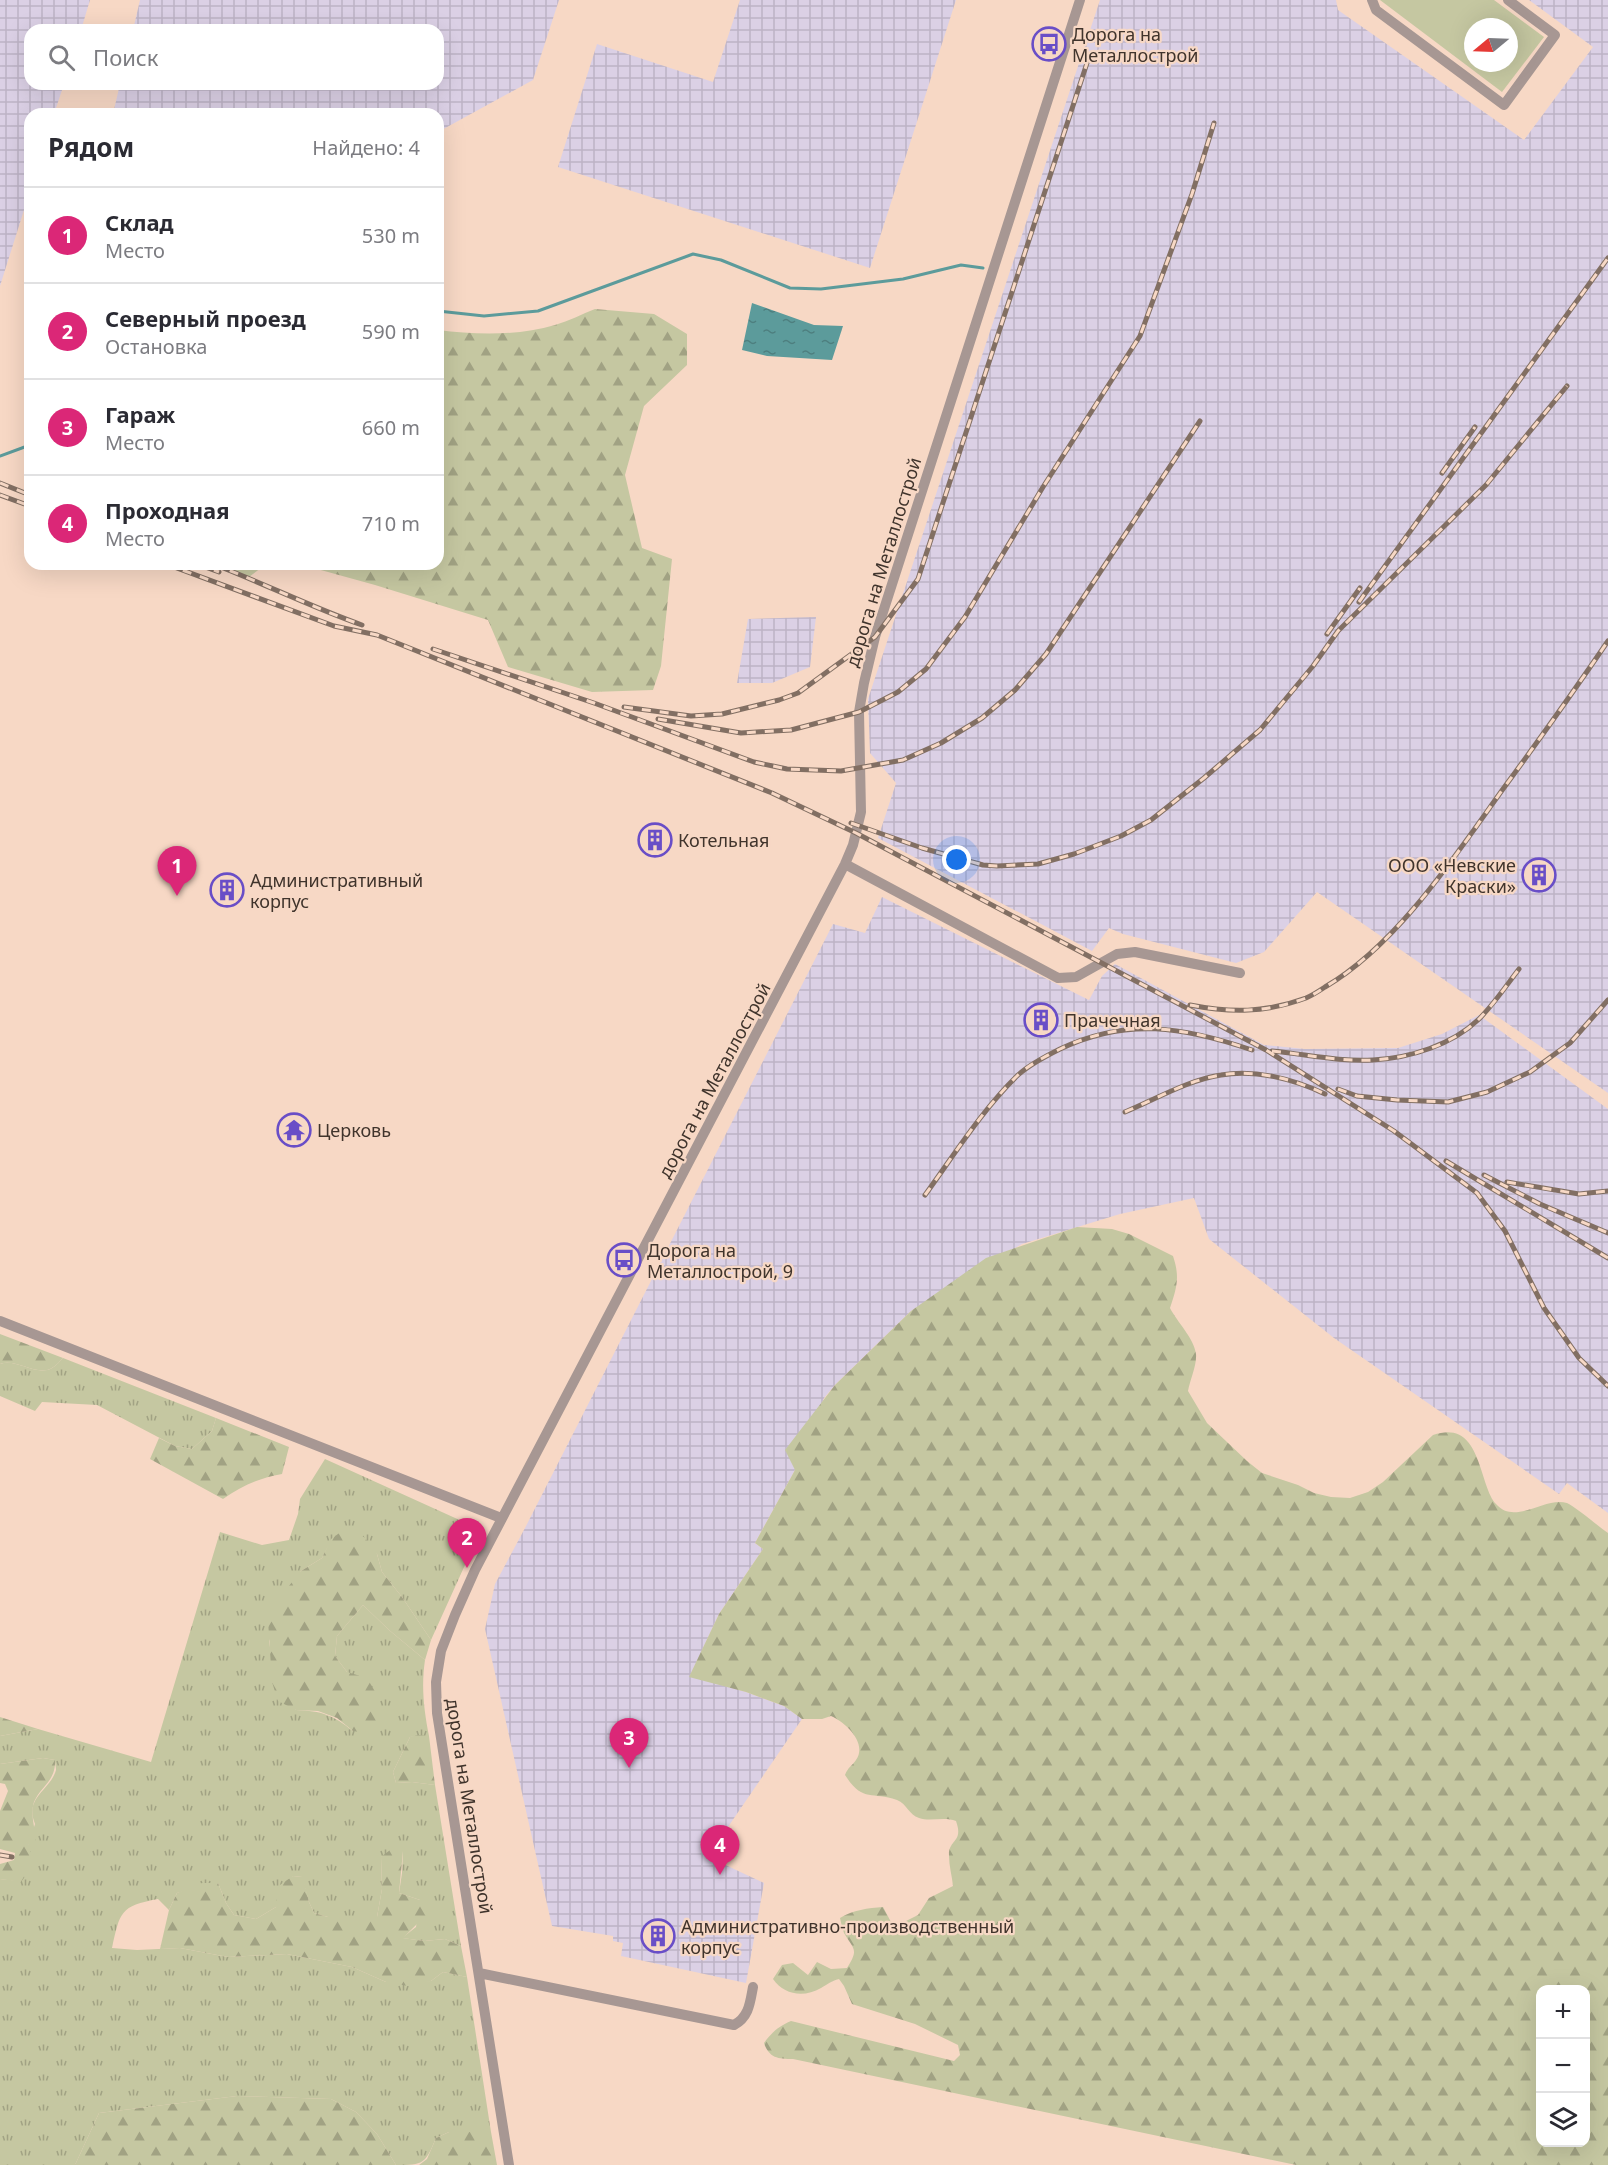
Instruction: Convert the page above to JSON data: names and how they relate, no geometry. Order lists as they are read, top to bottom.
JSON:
{
  "streets": {
    "street": ["дорога на Металлострой"]
  },
  "places": {
    "bus stop": ["Дорога на Металлострой", "Дорога на Металлострой, 9"],
    "building": [
      "Котельная",
      "ООО «Невские Краски»",
      "Административный корпус",
      "Прачечная",
      "Административно-производственный корпус"
    ],
    "temple": ["Церковь"]
  },
  "north": "left",
  "page": {
    "search": "Поиск",
    "heading": ["Рядом", "Найдено: 4"],
    "list": [
      {
        "mark": "1",
        "name": "Склад",
        "note": "Место",
        "value": "530 m"
      },
      {
        "mark": "2",
        "name": "Северный проезд",
        "note": "Остановка",
        "value": "590 m"
      },
      {
        "mark": "3",
        "name": "Гараж",
        "note": "Место",
        "value": "660 m"
      },
      {
        "mark": "4",
        "name": "Проходная",
        "note": "Место",
        "value": "710 m"
      }
    ],
    "pins": [
      "1",
      "2",
      "3",
      "4"
    ],
    "map_buttons": ["+", "−"]
  }
}
